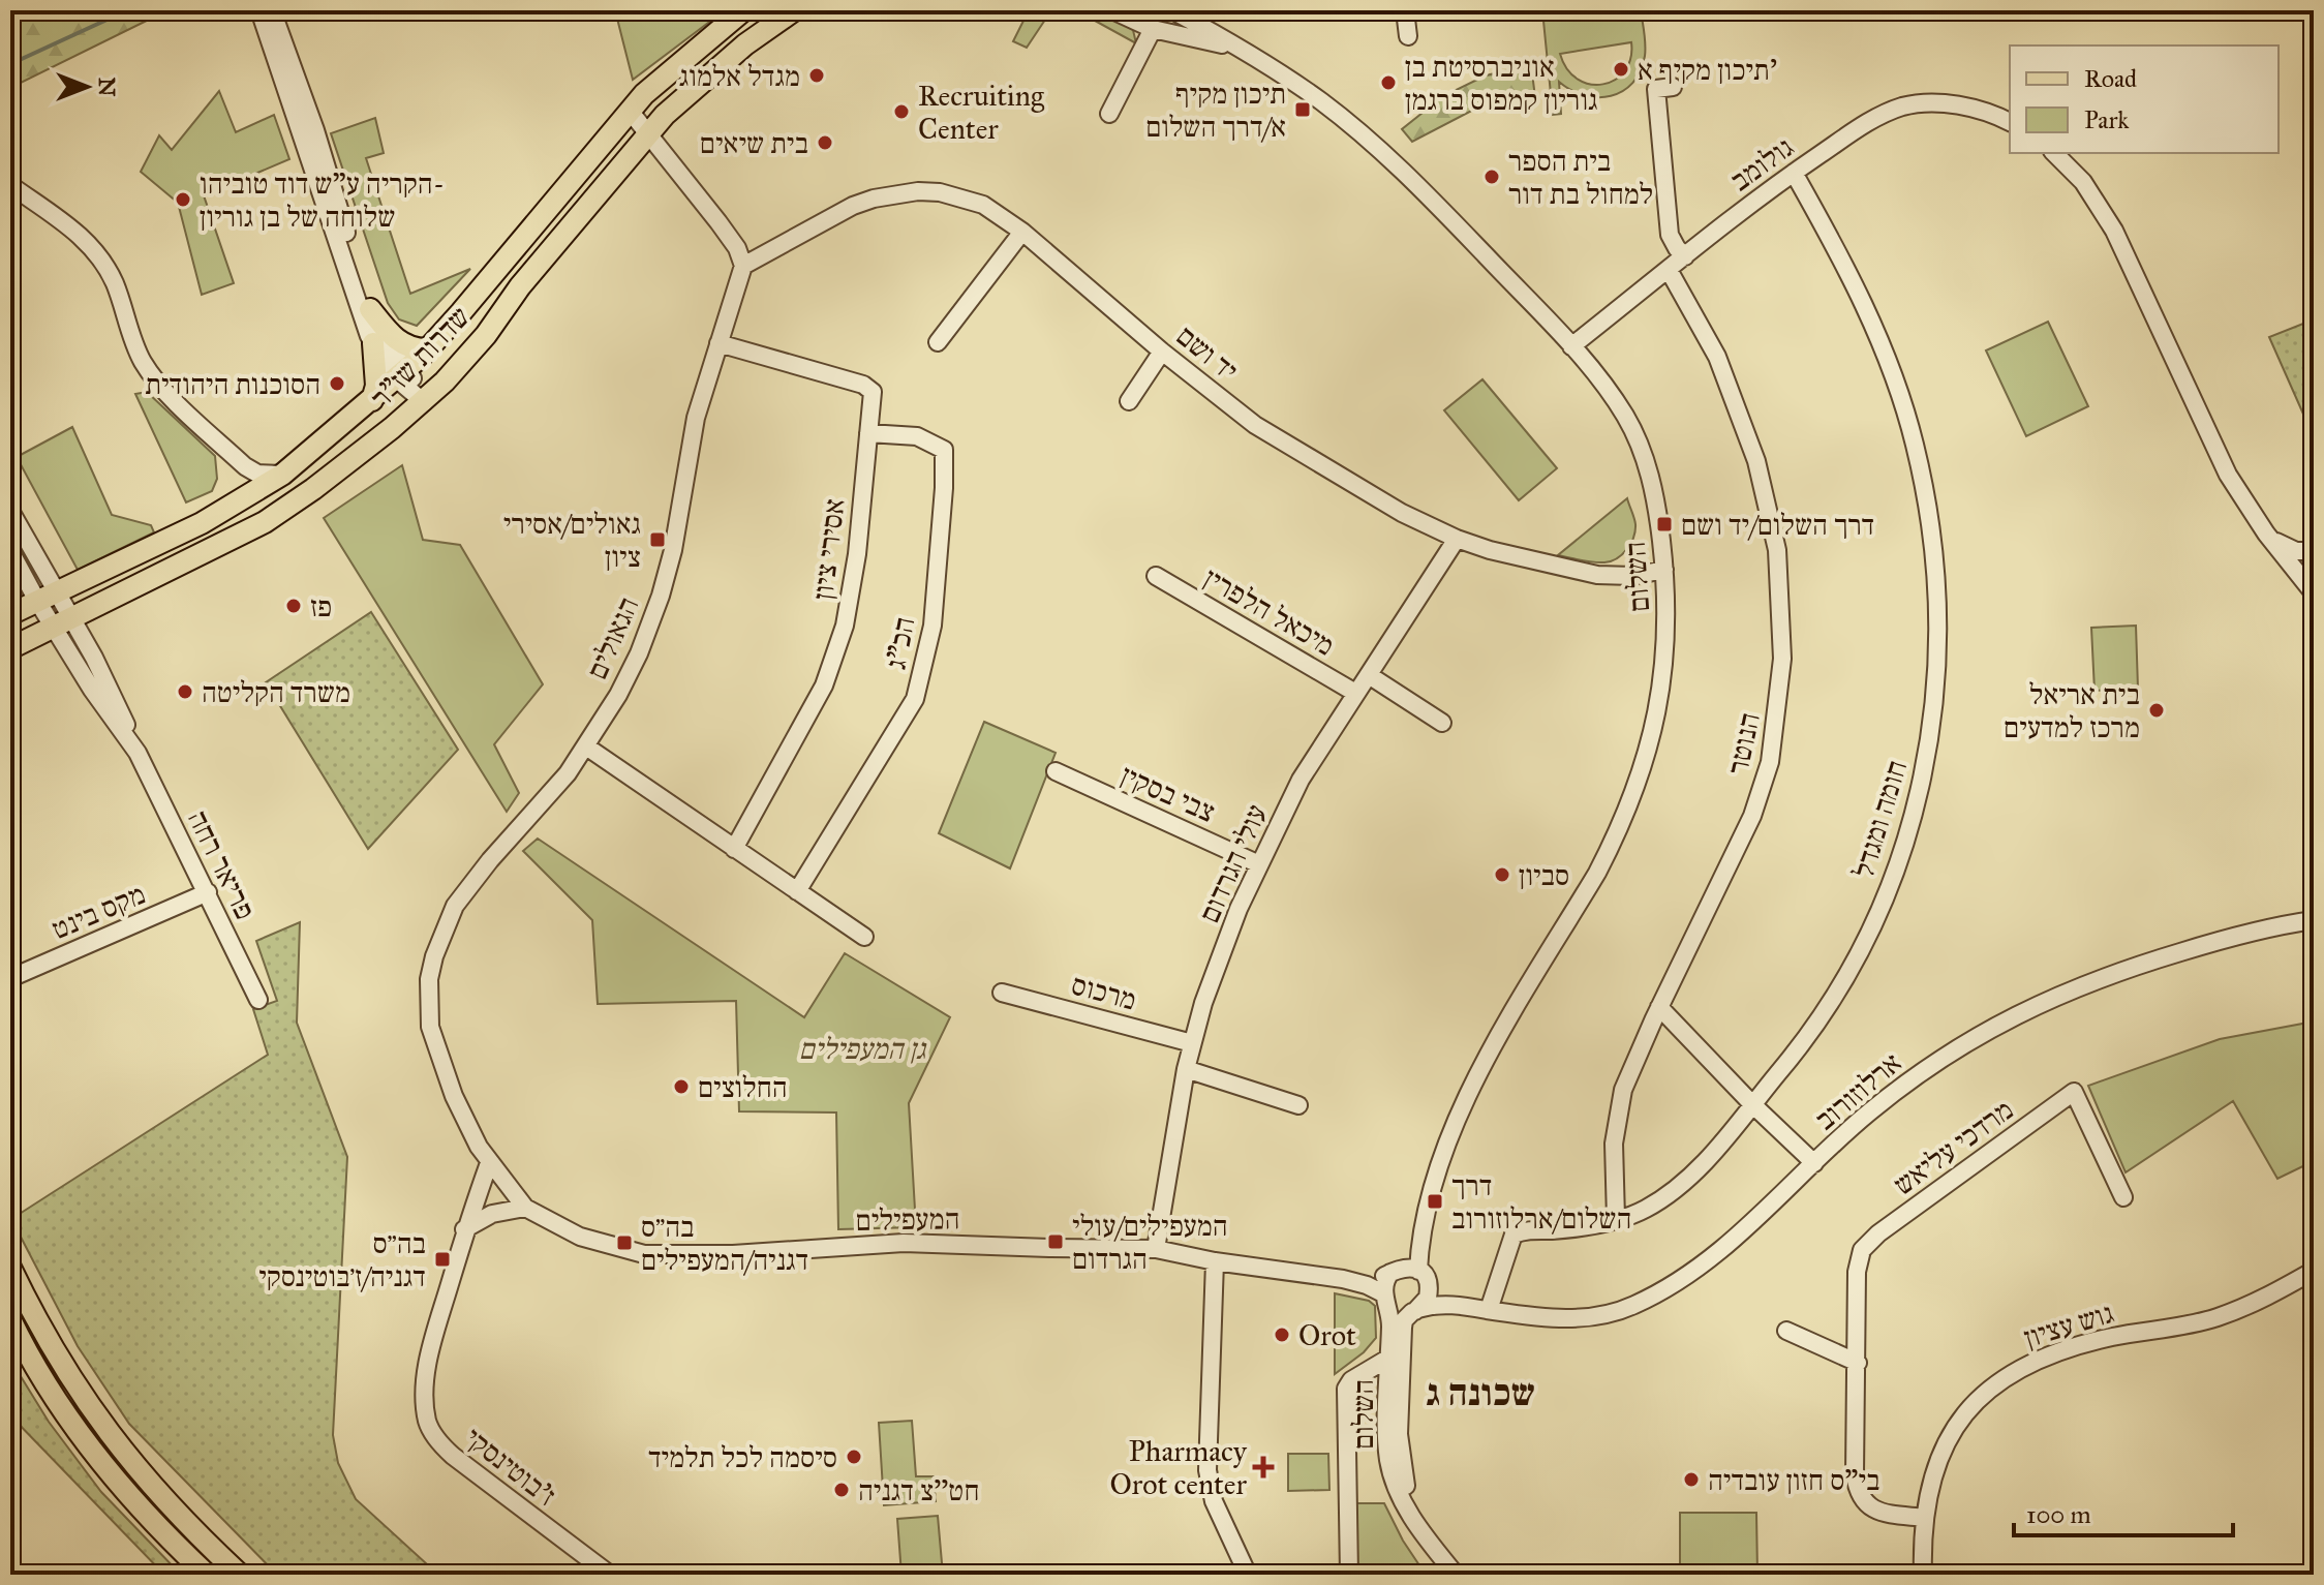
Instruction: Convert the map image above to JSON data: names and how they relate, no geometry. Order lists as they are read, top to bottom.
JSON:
{
  "streets": {
    "main road": ["שדרות שז\"ר"],
    "street": [
      "גולומב",
      "יד ושם",
      "אסירי ציון",
      "השלום",
      "מיכאל הלפרין",
      "הגאולים",
      "הכ\"ג",
      "הנוטר",
      "צבי בסקין",
      "חומה ומגדל",
      "עולי הגרדום",
      "פריאר רחה",
      "מקס בינט",
      "מרכוס",
      "ארלוזורוב",
      "מרדכי עליאש",
      "המעפילים",
      "גוש עציון",
      "ז'בוטינסקי"
    ]
  },
  "crossings": [
    ["גולומב", "השלום"],
    ["גולומב", "הנוטר"],
    ["גולומב", "חומה ומגדל"],
    ["יד ושם", "השלום"],
    ["יד ושם", "הגאולים"],
    ["יד ושם", "עולי הגרדום"],
    ["שדרות שז\"ר", "פריאר רחה"],
    ["אסירי ציון", "הגאולים"],
    ["אסירי ציון", "הכ\"ג"],
    ["השלום", "ארלוזורוב"],
    ["השלום", "המעפילים"],
    ["מיכאל הלפרין", "עולי הגרדום"],
    ["הגאולים", "המעפילים"],
    ["הגאולים", "ז'בוטינסקי"],
    ["הנוטר", "חומה ומגדל"],
    ["צבי בסקין", "עולי הגרדום"],
    ["חומה ומגדל", "ארלוזורוב"],
    ["עולי הגרדום", "מרכוס"],
    ["עולי הגרדום", "המעפילים"],
    ["פריאר רחה", "מקס בינט"],
    ["ארלוזורוב", "המעפילים"],
    ["מרדכי עליאש", "גוש עציון"],
    ["המעפילים", "ז'בוטינסקי"]
  ],
  "districts": ["שכונה ג"],
  "parks": ["גן המעפילים"],
  "places": {
    "other": [
      "תיכון מקיף א'",
      "מגדל אלמוג",
      "אוניברסיטת בן גוריון קמפוס ברגמן",
      "Recruiting Center",
      "בית שיאים",
      "בית הספר למחול בת דור",
      "הקריה ע\"ש דוד טוביהו- שלוחה של בן גוריון",
      "הסוכנות היהודית",
      "פז",
      "משרד הקליטה",
      "בית אריאל מרכז למדעים",
      "סביון",
      "החלוצים",
      "Orot",
      "סיסמה לכל תלמיד",
      "בי\"ס חזון עובדיה",
      "חט''צ דגניה"
    ],
    "transit": [
      "תיכון מקיף א/דרך השלום",
      "דרך השלום/יד ושם",
      "גאולים/אסירי ציון",
      "דרך השלום/ארלוזורוב",
      "המעפילים/עולי הגרדום",
      "בה״ס דגניה/המעפילים",
      "בה״ס דגניה/ז׳בוטינסקי"
    ],
    "health": ["Pharmacy Orot center"]
  },
  "legend": ["Road", "Park"],
  "scale_bar": "100 m",
  "north": "right"
}
